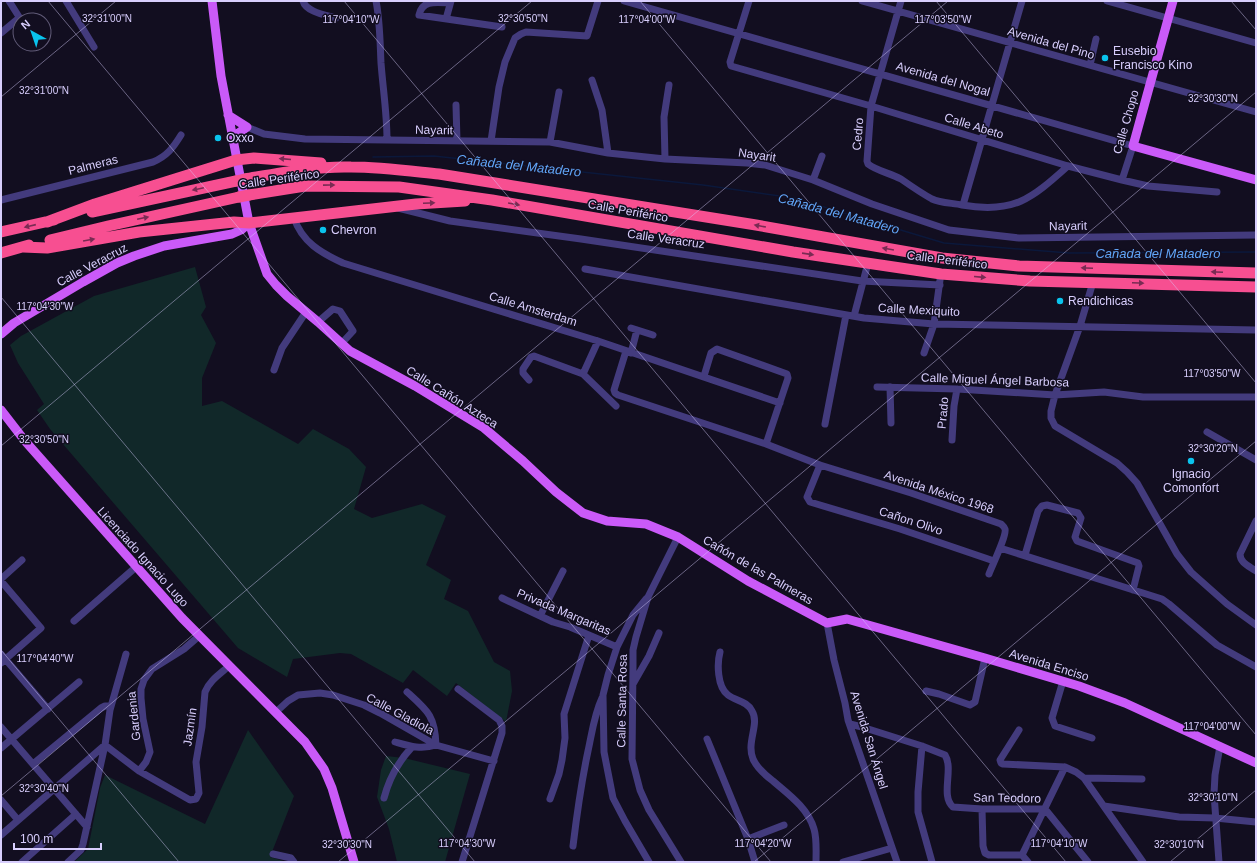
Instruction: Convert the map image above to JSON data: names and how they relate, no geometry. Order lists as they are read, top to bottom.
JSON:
{
  "streets": {
    "highway": ["Calle Periférico"],
    "main road": [
      "Avenida del Nogal",
      "Calle Chopo",
      "Calle Veracruz",
      "Calle Cañón Azteca",
      "Licenciado Ignacio Lugo",
      "Cañón de las Palmeras",
      "Avenida Enciso"
    ],
    "street": [
      "Avenida del Pino",
      "Calle Abeto",
      "Nayarit",
      "Cedro",
      "Palmeras",
      "Calle Amsterdam",
      "Calle Mexiquito",
      "Calle Miguel Ángel Barbosa",
      "Prado",
      "Avenida México 1968",
      "Cañon Olivo",
      "Privada Margaritas",
      "Calle Santa Rosa",
      "Calle Gladiola",
      "Gardenia",
      "Jazmín",
      "Avenida San Ángel",
      "San Teodoro"
    ]
  },
  "crossings": [
    ["Avenida del Pino", "Calle Chopo"],
    ["Avenida del Pino", "Cedro"],
    ["Avenida del Nogal", "Calle Chopo"],
    ["Avenida del Nogal", "Calle Abeto"],
    ["Avenida del Nogal", "Cedro"],
    ["Calle Chopo", "Calle Abeto"],
    ["Calle Abeto", "Cedro"],
    ["Calle Periférico", "Calle Veracruz"],
    ["Calle Veracruz", "Calle Cañón Azteca"],
    ["Calle Amsterdam", "Avenida México 1968"],
    ["Calle Miguel Ángel Barbosa", "Prado"],
    ["Calle Cañón Azteca", "Cañón de las Palmeras"],
    ["Calle Cañón Azteca", "Calle Santa Rosa"],
    ["Avenida México 1968", "Cañon Olivo"],
    ["Licenciado Ignacio Lugo", "Calle Gladiola"],
    ["Licenciado Ignacio Lugo", "Gardenia"],
    ["Licenciado Ignacio Lugo", "Jazmín"],
    ["Cañón de las Palmeras", "Avenida Enciso"],
    ["Cañón de las Palmeras", "Calle Santa Rosa"],
    ["Cañón de las Palmeras", "Avenida San Ángel"],
    ["Avenida Enciso", "Avenida San Ángel"],
    ["Gardenia", "Jazmín"]
  ],
  "water": ["Cañada del Matadero"],
  "places": [
    "Eusebio Francisco Kino",
    "Oxxo",
    "Chevron",
    "Rendichicas",
    "Ignacio Comonfort"
  ],
  "scale_bar": "100 m",
  "north": "top left",
  "coordinates": [
    "32°31'00\"N",
    "32°30'50\"N",
    "117°04'10\"W",
    "117°04'00\"W",
    "117°03'50\"W",
    "32°30'30\"N",
    "117°04'30\"W",
    "32°30'20\"N",
    "117°04'40\"W",
    "32°30'40\"N",
    "32°30'10\"N",
    "117°04'20\"W"
  ]
}
